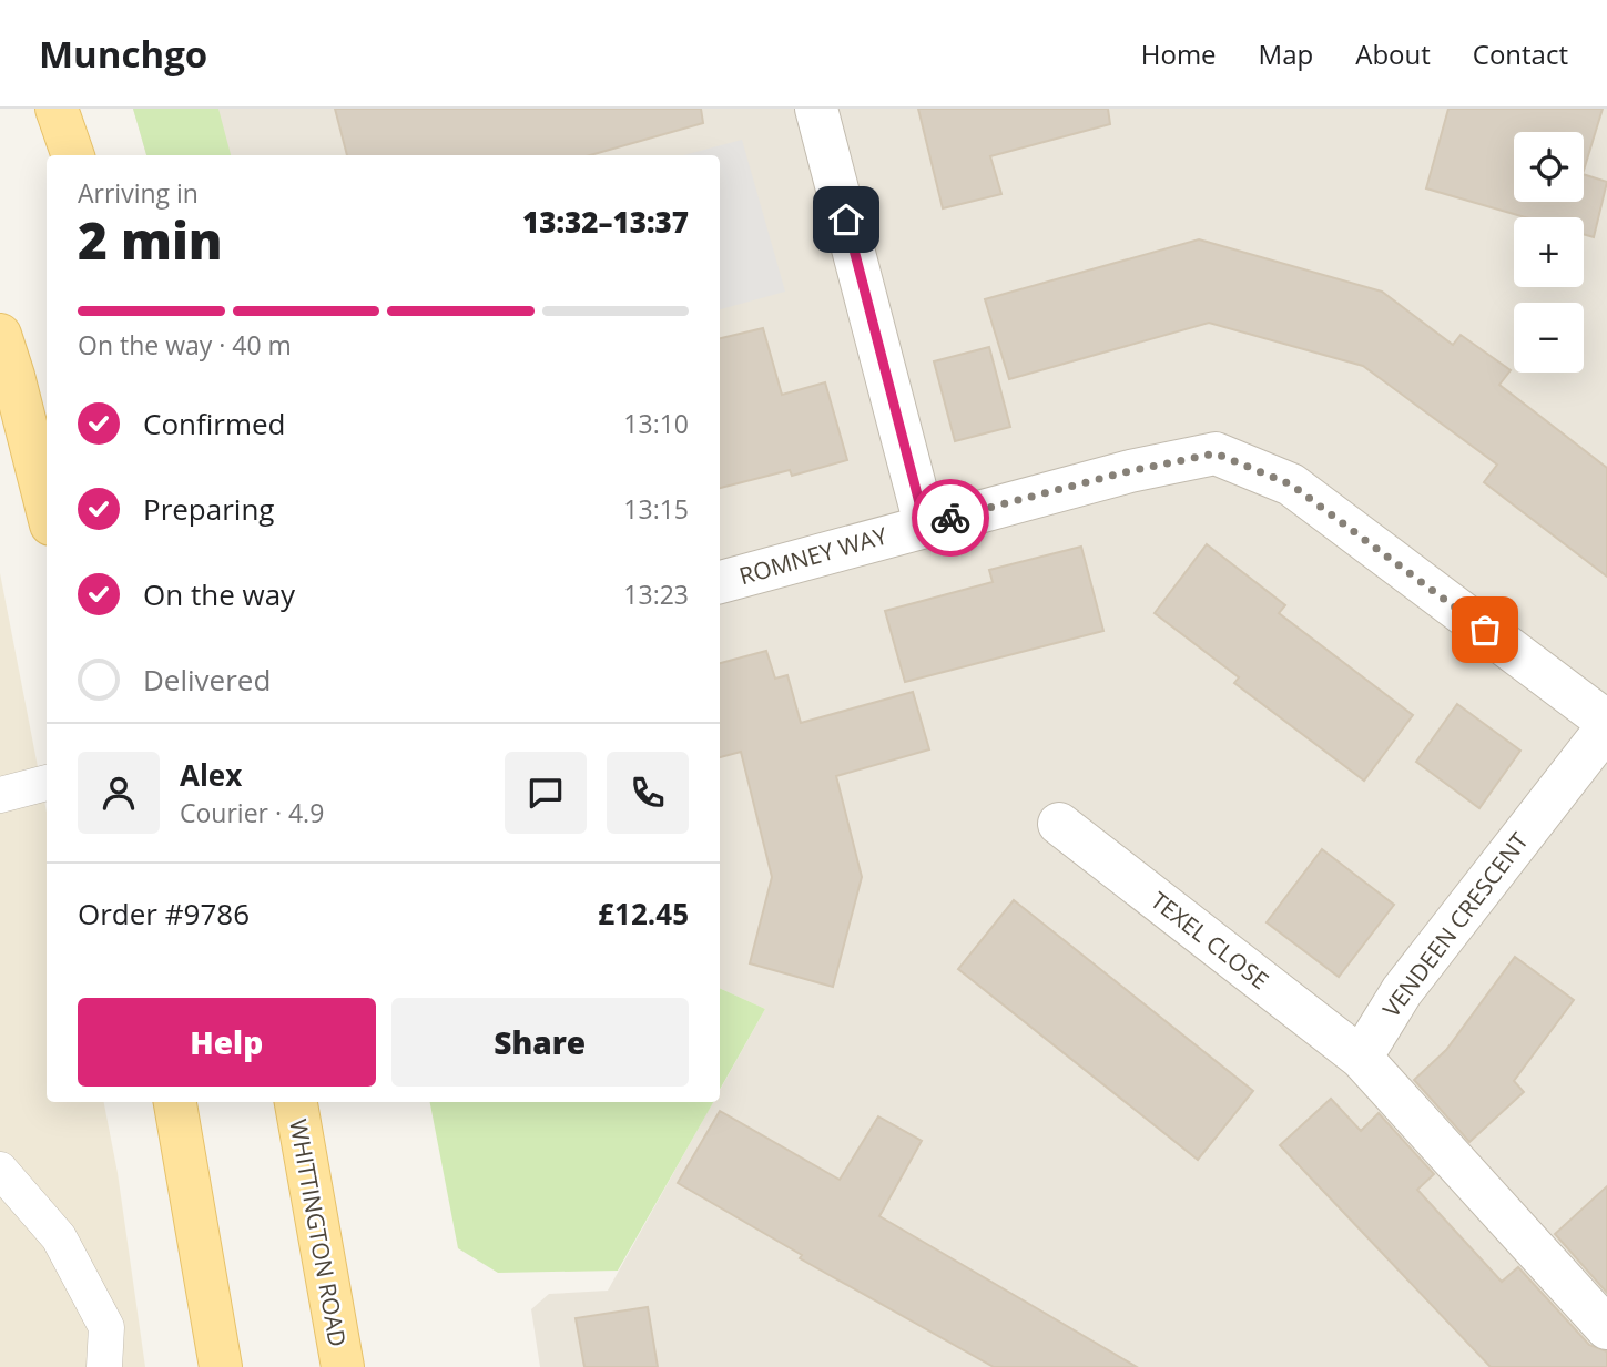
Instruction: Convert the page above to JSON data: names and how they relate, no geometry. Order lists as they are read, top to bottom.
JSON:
{
  "streets": {
    "main road": ["WHITTINGTON ROAD"],
    "street": ["ROMNEY WAY", "VENDEEN CRESCENT", "TEXEL CLOSE"]
  },
  "crossings": [
    ["VENDEEN CRESCENT", "TEXEL CLOSE"]
  ],
  "page": {
    "header": "Munchgo",
    "nav": [
      "Home",
      "Map",
      "About",
      "Contact"
    ],
    "map_buttons": ["+", "−"],
    "heading": ["2 min", "Arriving in", "13:32–13:37"],
    "panel": [
      "Alex",
      "Courier · 4.9",
      "Order #9786",
      "£12.45"
    ],
    "bar": "On the way · 40 m",
    "list": [
      ["Confirmed", "13:10"],
      ["Preparing", "13:15"],
      ["On the way", "13:23"],
      "Delivered"
    ],
    "buttons": ["Help", "Share"]
  }
}
